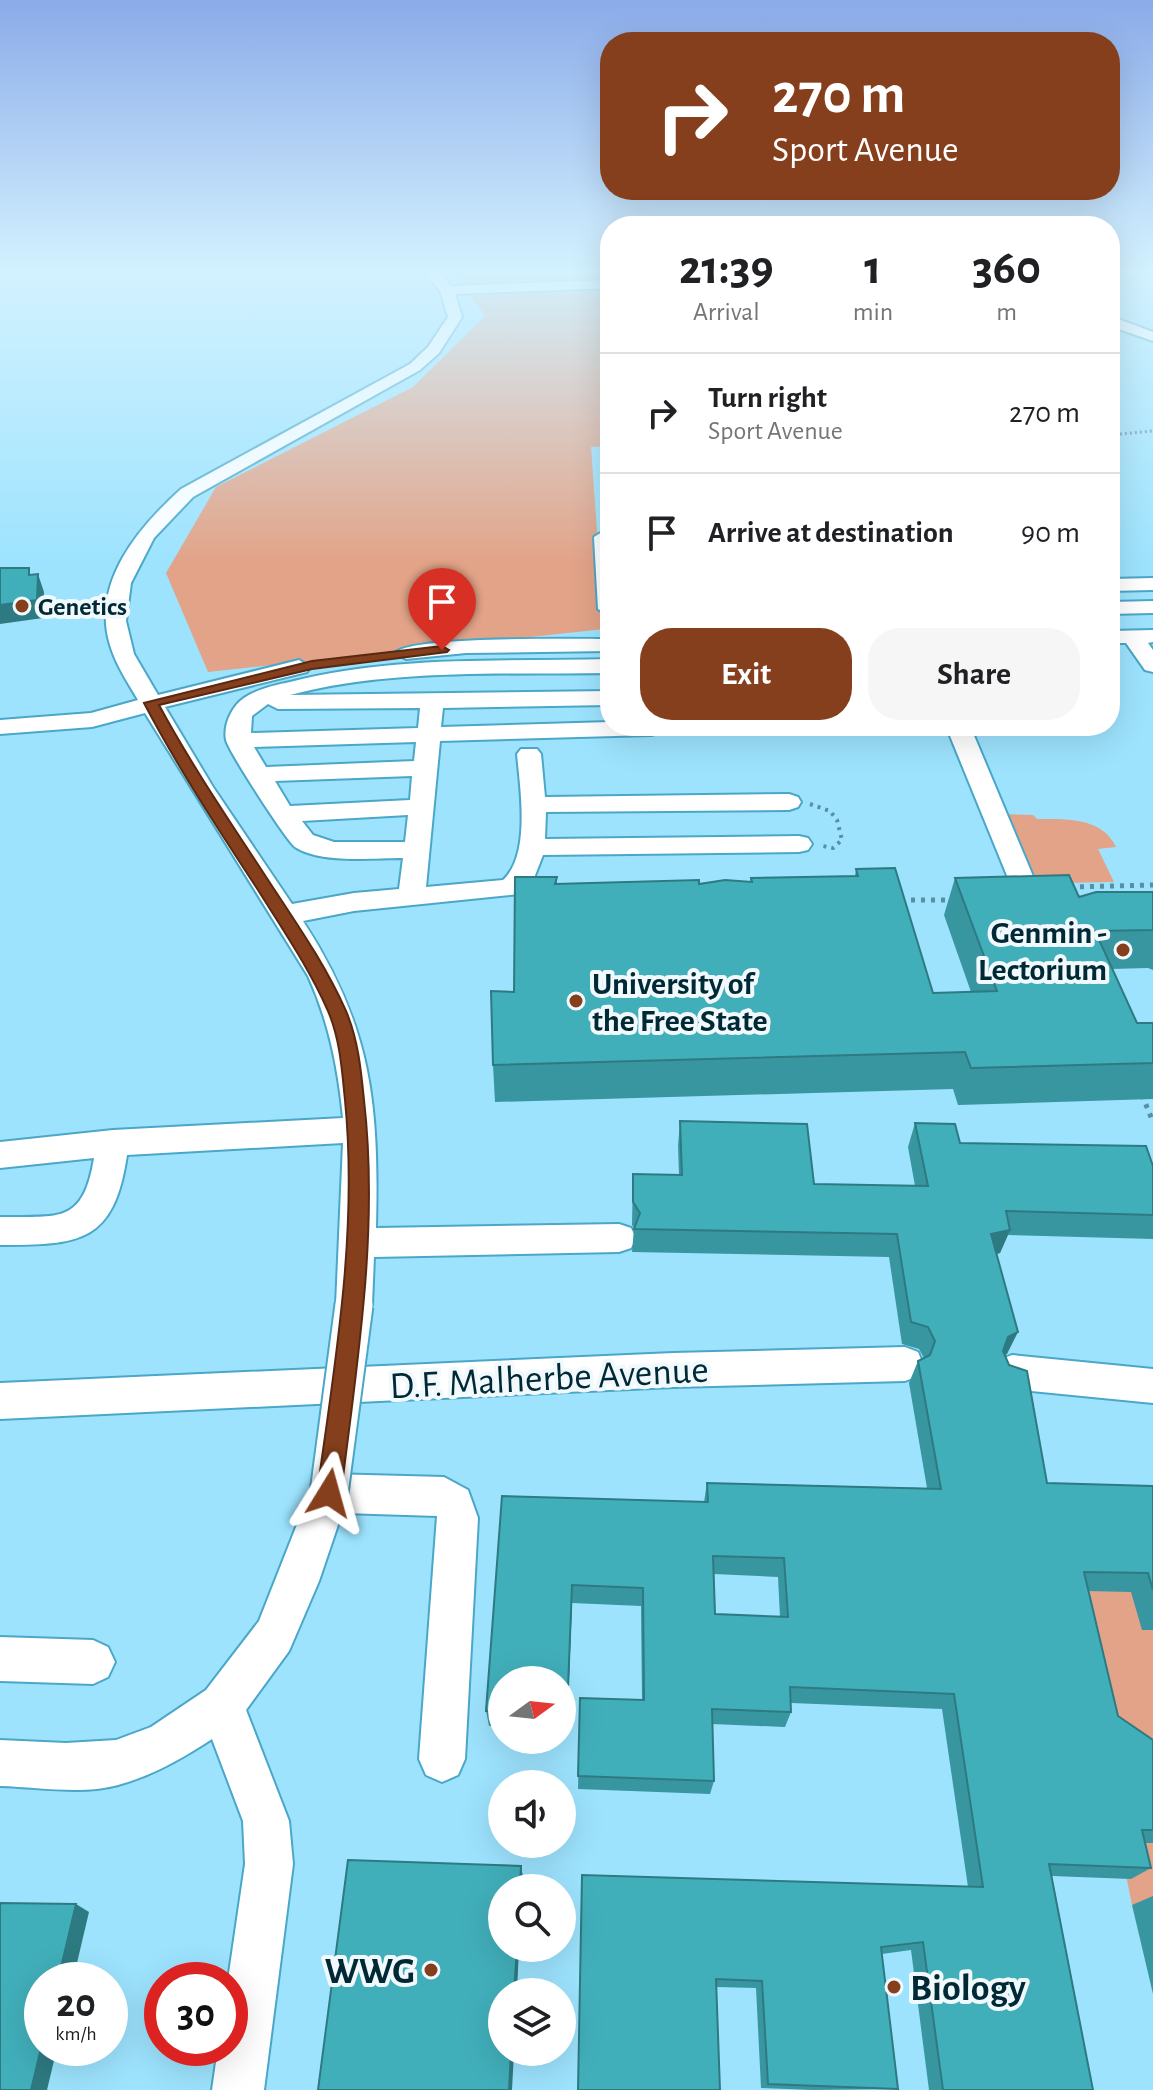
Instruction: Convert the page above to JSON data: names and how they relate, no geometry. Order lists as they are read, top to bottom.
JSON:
{
  "streets": {
    "street": ["D.F. Malherbe Avenue"]
  },
  "places": [
    "Genetics",
    "Genmin - Lectorium",
    "University of the Free State",
    "WWG",
    "Biology"
  ],
  "north": "right",
  "page": {
    "turn": ["270 m", "Sport Avenue"],
    "eta": [
      "21:39",
      "Arrival",
      "1",
      "min",
      "360",
      "m"
    ],
    "list": [
      {
        "name": "Turn right",
        "note": "Sport Avenue",
        "value": "270 m"
      },
      {
        "name": "Arrive at destination",
        "value": "90 m"
      }
    ],
    "buttons": ["Exit", "Share"],
    "speed": "20 km/h",
    "limit": "30"
  }
}
